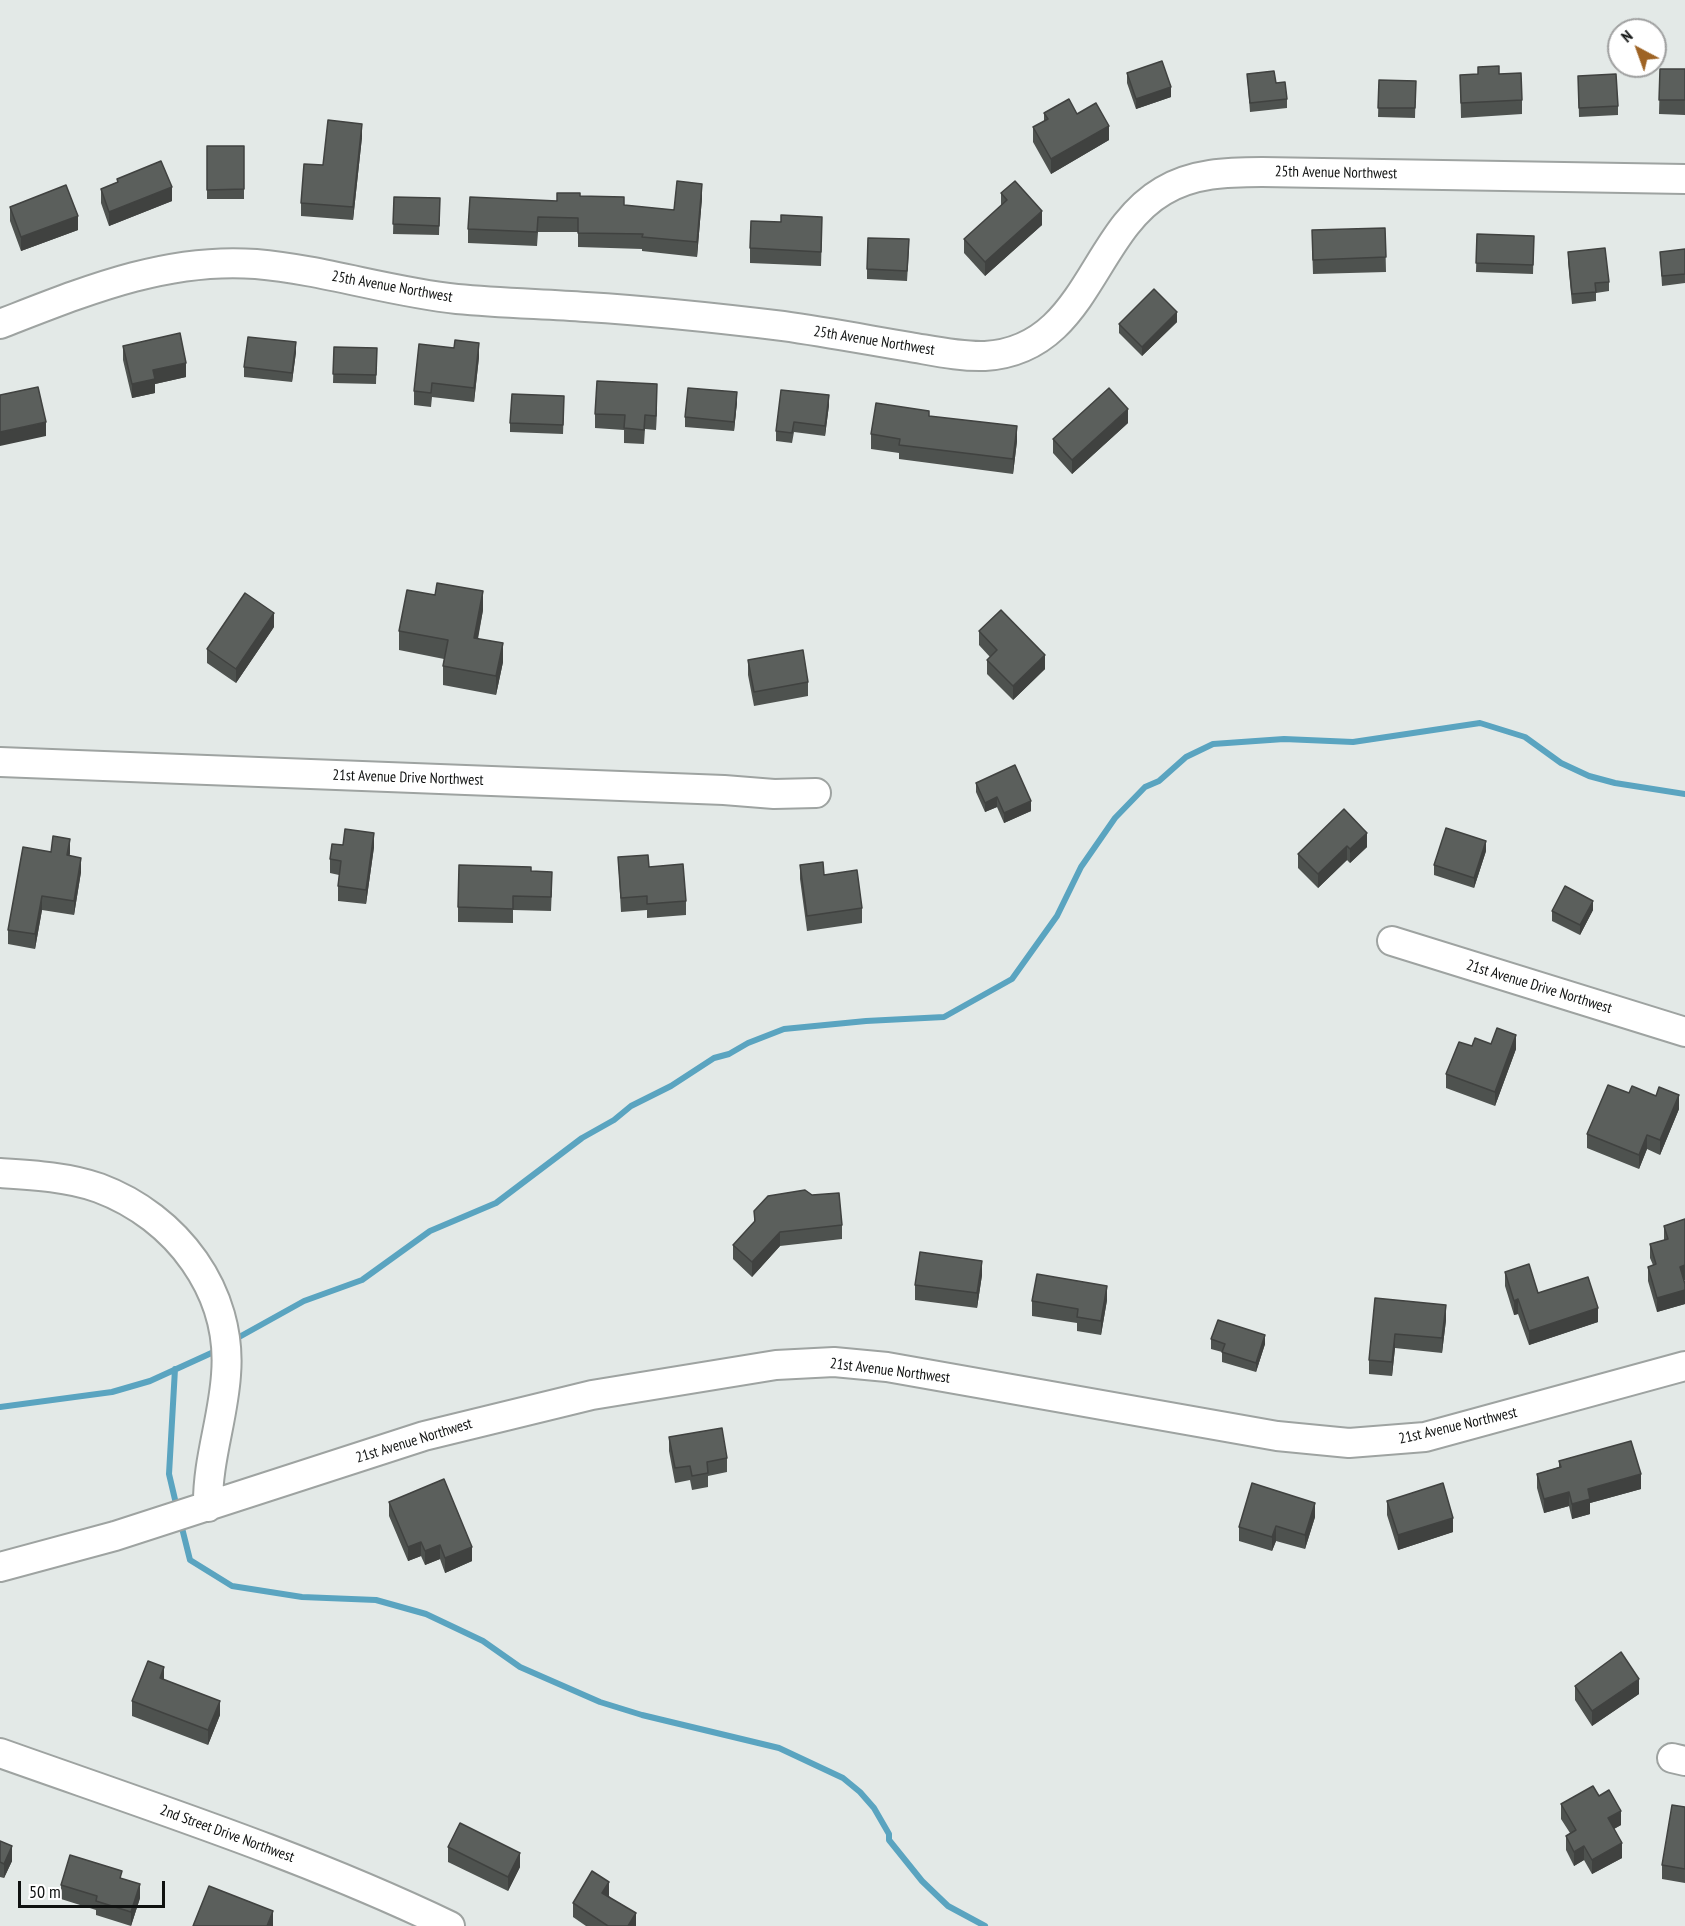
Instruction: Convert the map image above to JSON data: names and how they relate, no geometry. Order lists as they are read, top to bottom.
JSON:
{
  "streets": {
    "street": [
      "25th Avenue Northwest",
      "21st Avenue Drive Northwest",
      "21st Avenue Northwest",
      "2nd Street Drive Northwest"
    ]
  },
  "scale_bar": "50 m",
  "north": "top left"
}
